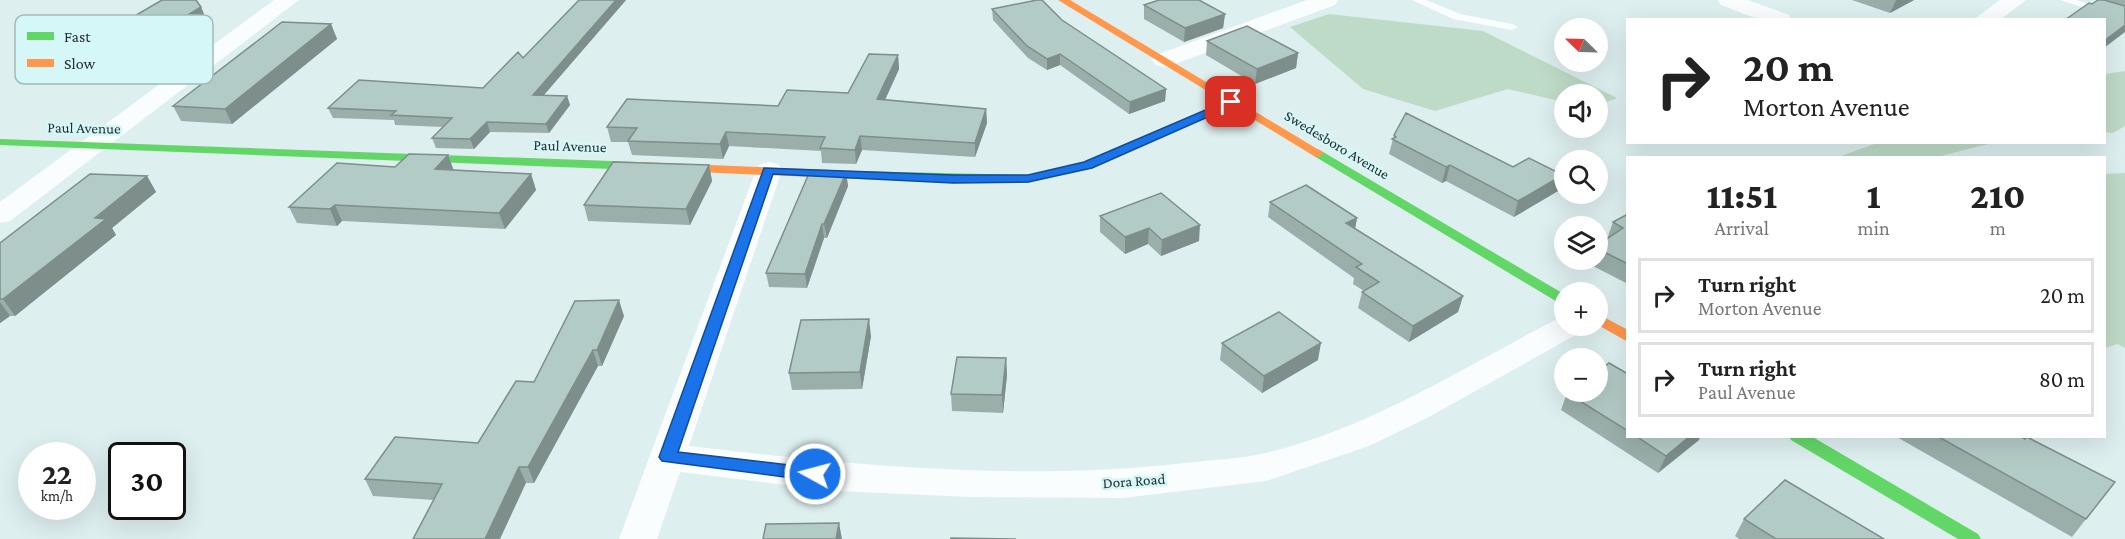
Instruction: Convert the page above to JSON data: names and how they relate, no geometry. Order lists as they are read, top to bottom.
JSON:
{
  "streets": {
    "street": ["Paul Avenue", "Swedesboro Avenue", "Dora Road"]
  },
  "crossings": [
    ["Paul Avenue", "Swedesboro Avenue"]
  ],
  "legend": ["Fast", "Slow"],
  "north": "top left",
  "page": {
    "map_buttons": ["+", "−"],
    "turn": ["20 m", "Morton Avenue"],
    "eta": [
      "11:51",
      "Arrival",
      "1",
      "min",
      "210",
      "m"
    ],
    "list": [
      {
        "name": "Turn right",
        "note": "Morton Avenue",
        "value": "20 m"
      },
      {
        "name": "Turn right",
        "note": "Paul Avenue",
        "value": "80 m"
      }
    ],
    "speed": "22 km/h",
    "limit": "30"
  }
}
